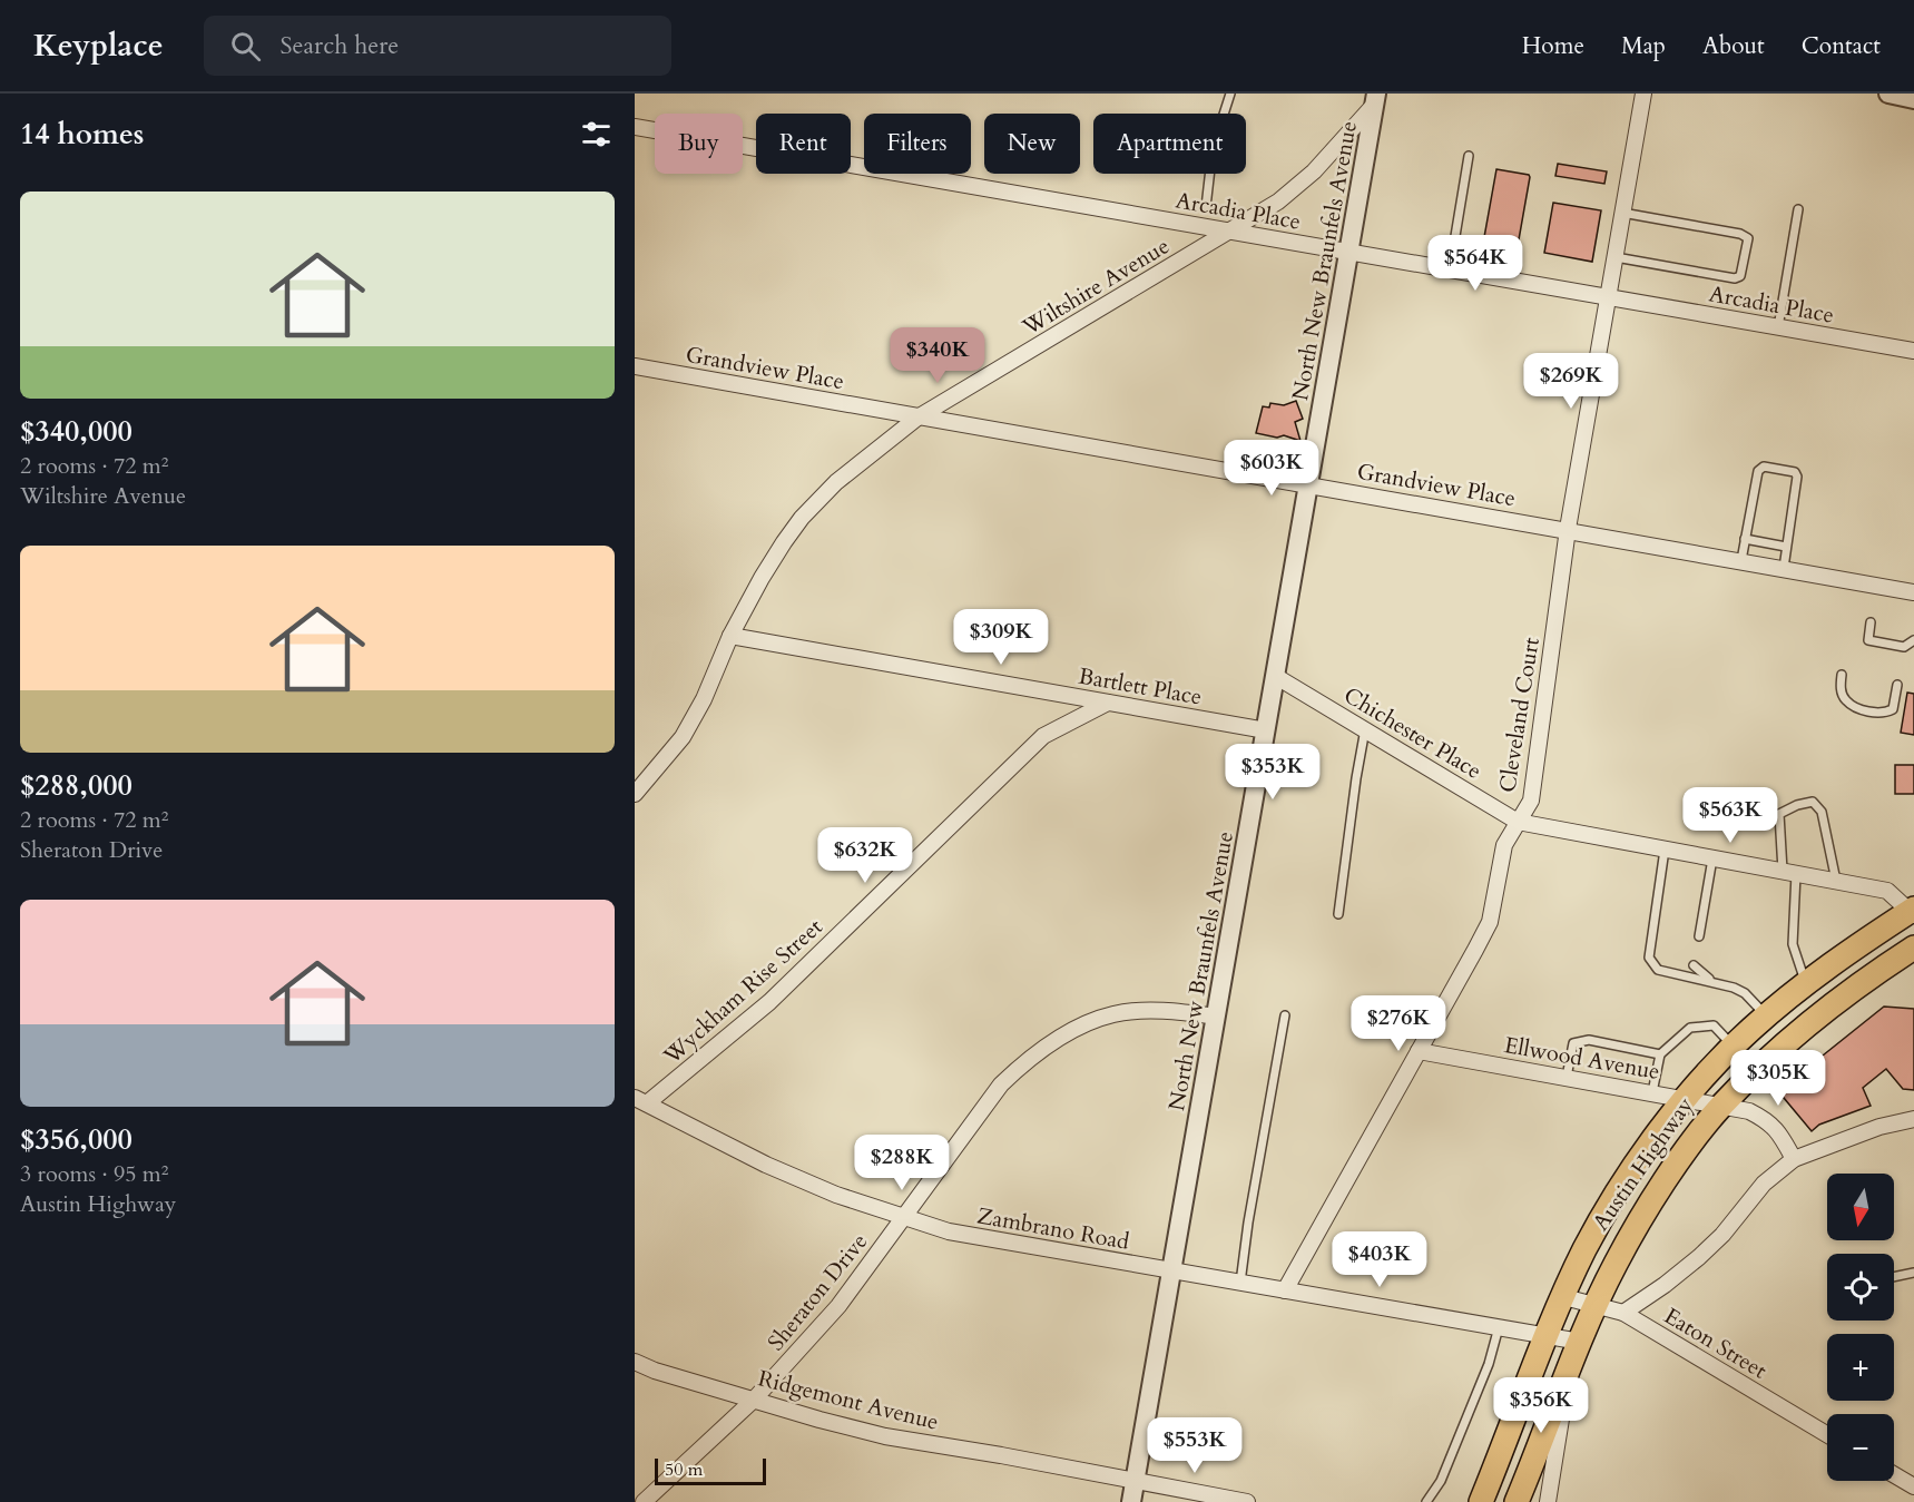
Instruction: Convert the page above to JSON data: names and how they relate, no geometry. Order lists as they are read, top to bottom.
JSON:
{
  "streets": {
    "main road": ["Austin Highway"],
    "street": [
      "Arcadia Place",
      "North New Braunfels Avenue",
      "Wiltshire Avenue",
      "Grandview Place",
      "Bartlett Place",
      "Cleveland Court",
      "Chichester Place",
      "Wyckham Rise Street",
      "Ellwood Avenue",
      "Zambrano Road",
      "Sheraton Drive",
      "Eaton Street",
      "Ridgemont Avenue"
    ]
  },
  "crossings": [
    ["Arcadia Place", "North New Braunfels Avenue"],
    ["Arcadia Place", "Wiltshire Avenue"],
    ["Arcadia Place", "Cleveland Court"],
    ["North New Braunfels Avenue", "Wiltshire Avenue"],
    ["North New Braunfels Avenue", "Grandview Place"],
    ["North New Braunfels Avenue", "Bartlett Place"],
    ["North New Braunfels Avenue", "Chichester Place"],
    ["North New Braunfels Avenue", "Zambrano Road"],
    ["North New Braunfels Avenue", "Sheraton Drive"],
    ["North New Braunfels Avenue", "Ridgemont Avenue"],
    ["Wiltshire Avenue", "Grandview Place"],
    ["Wiltshire Avenue", "Bartlett Place"],
    ["Grandview Place", "Cleveland Court"],
    ["Bartlett Place", "Wyckham Rise Street"],
    ["Cleveland Court", "Chichester Place"],
    ["Cleveland Court", "Ellwood Avenue"],
    ["Cleveland Court", "Zambrano Road"],
    ["Chichester Place", "Austin Highway"],
    ["Wyckham Rise Street", "Zambrano Road"],
    ["Ellwood Avenue", "Austin Highway"],
    ["Austin Highway", "Zambrano Road"],
    ["Austin Highway", "Eaton Street"],
    ["Zambrano Road", "Sheraton Drive"],
    ["Sheraton Drive", "Ridgemont Avenue"]
  ],
  "scale_bar": "50 m",
  "north": "bottom",
  "page": {
    "header": "Keyplace",
    "search": "Search here",
    "nav": [
      "Home",
      "Map",
      "About",
      "Contact"
    ],
    "heading": "14 homes",
    "chip": [
      "Buy",
      "Rent",
      "Filters",
      "New",
      "Apartment"
    ],
    "list": [
      {
        "name": "$340,000",
        "note": "2 rooms · 72 m² · Wiltshire Avenue"
      },
      {
        "name": "$288,000",
        "note": "2 rooms · 72 m² · Sheraton Drive"
      },
      {
        "name": "$356,000",
        "note": "3 rooms · 95 m² · Austin Highway"
      }
    ],
    "price": [
      "$564K",
      "$340K",
      "$269K",
      "$603K",
      "$309K",
      "$353K",
      "$563K",
      "$632K",
      "$276K",
      "$305K",
      "$288K",
      "$403K",
      "$356K",
      "$553K"
    ],
    "map_buttons": ["+", "−"],
    "scale": "50 m"
  }
}
